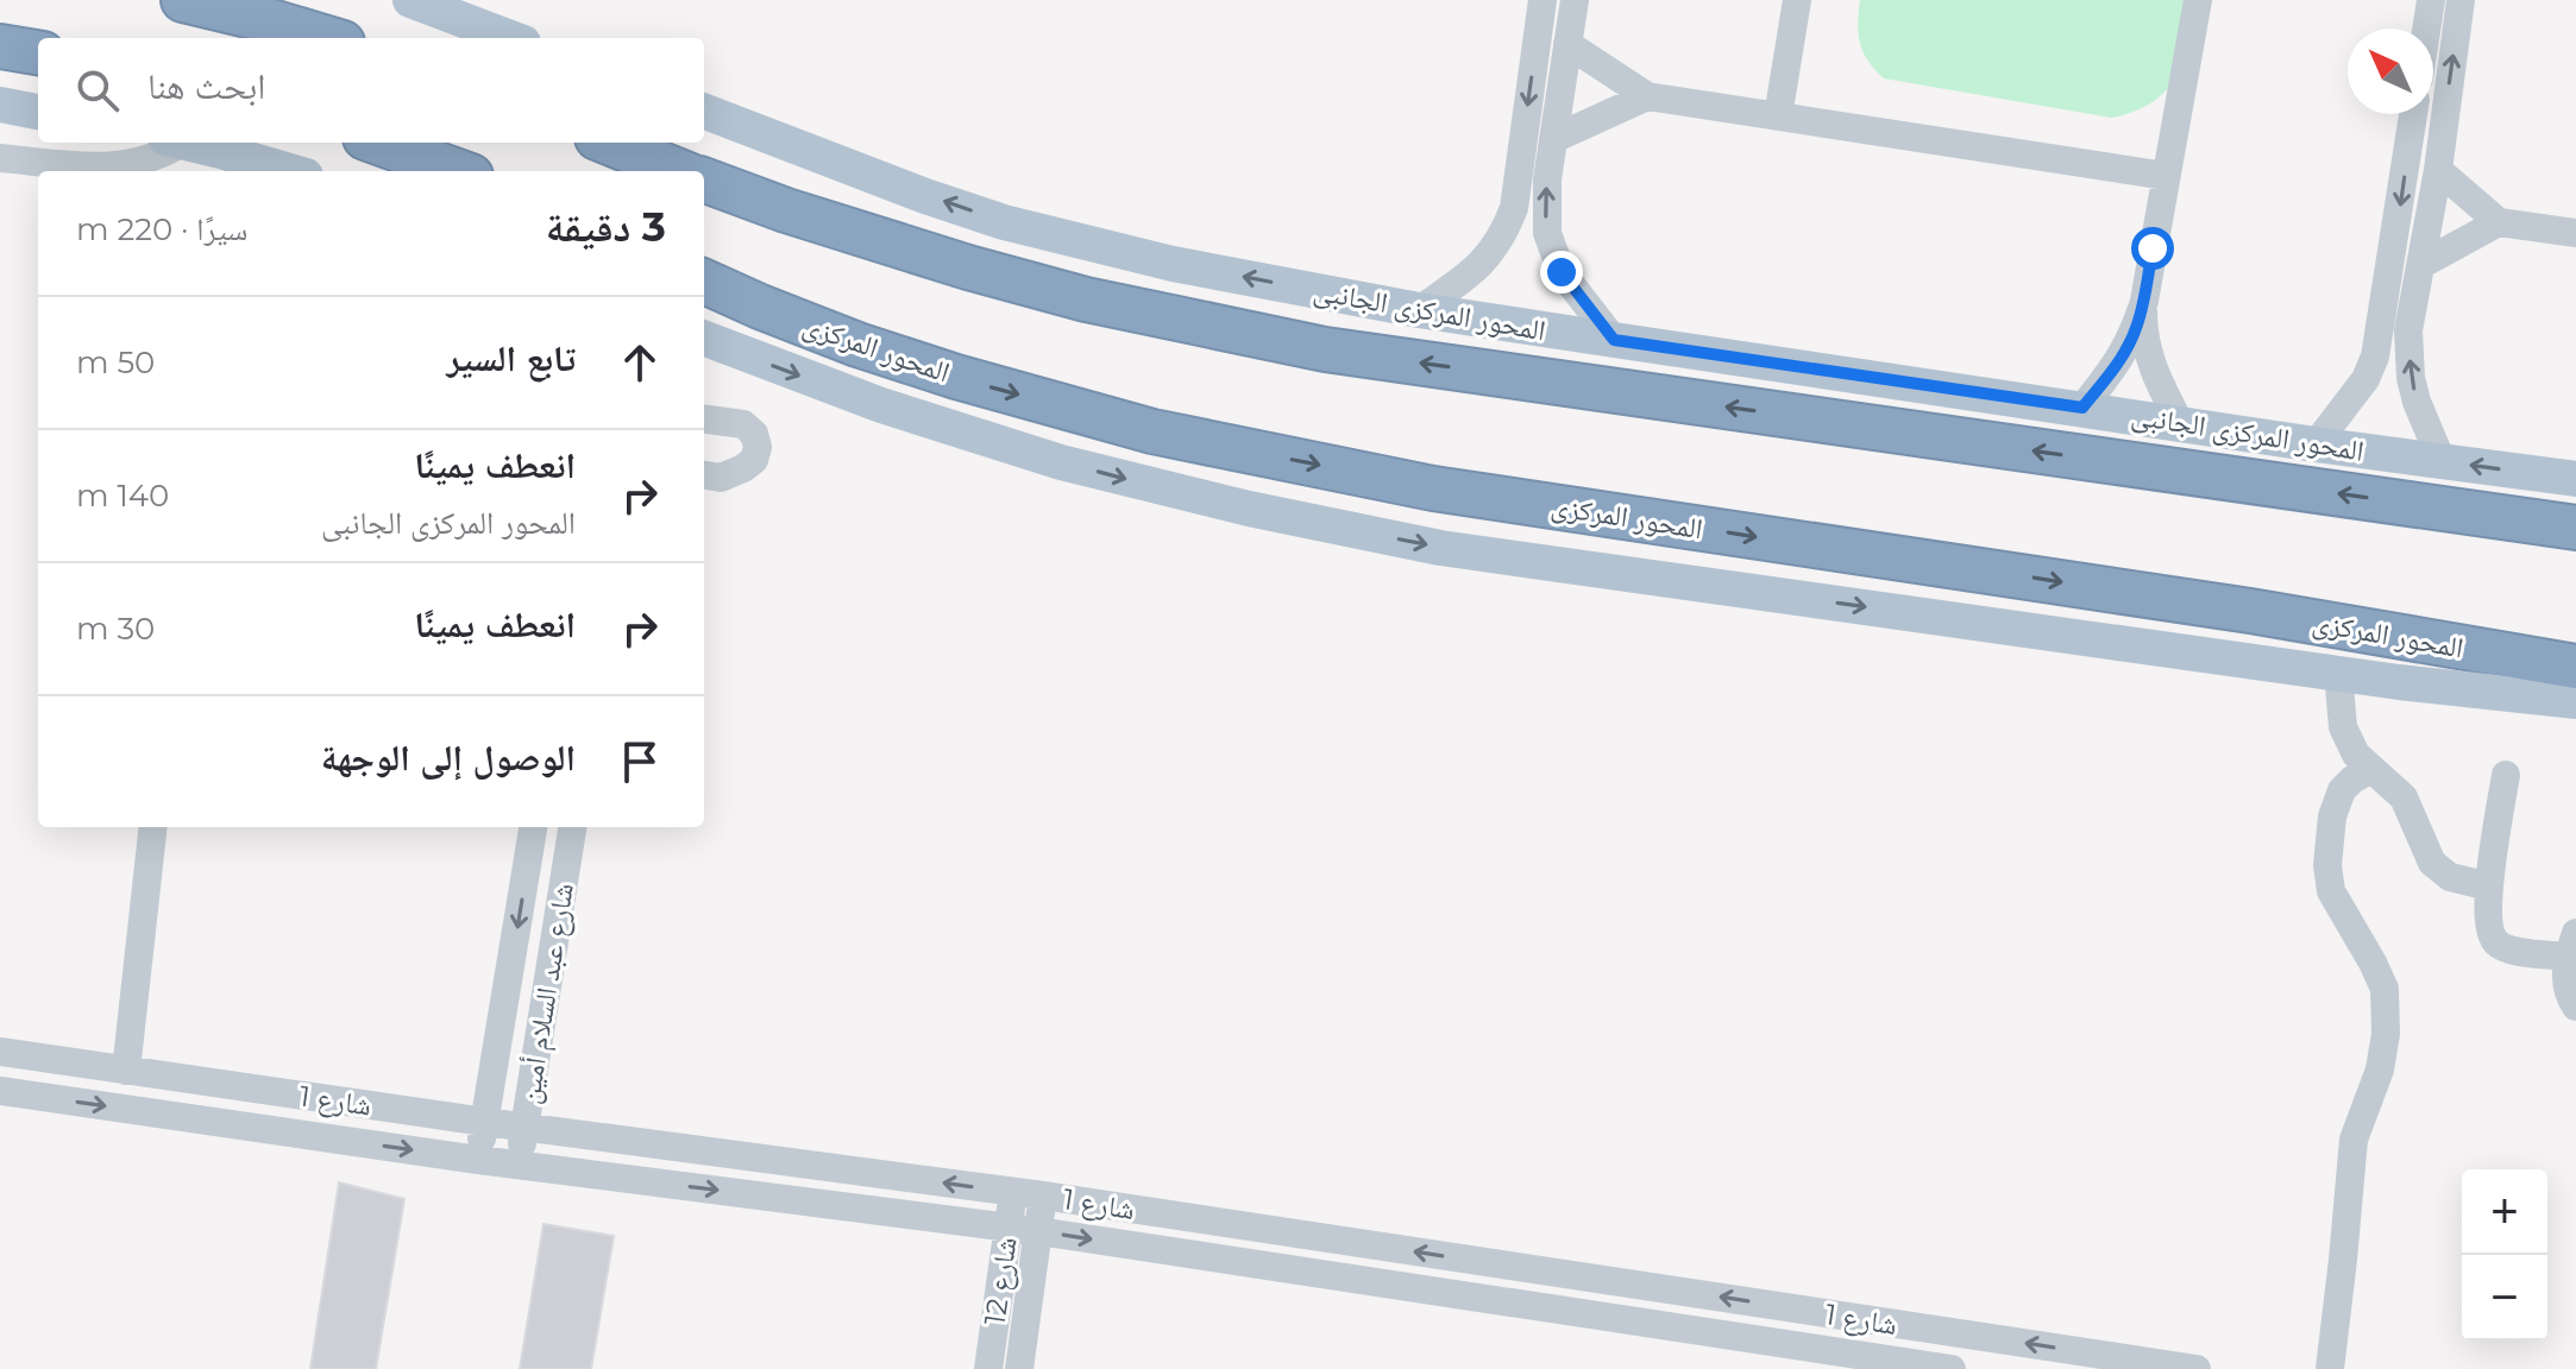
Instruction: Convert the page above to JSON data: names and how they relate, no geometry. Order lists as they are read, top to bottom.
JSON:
{
  "streets": {
    "highway": ["المحور المركزى"],
    "main road": ["المحور المركزى الجانبى"],
    "street": ["شارع عبد السلام أمين", "شارع 1", "شارع 12"]
  },
  "crossings": [
    ["شارع عبد السلام أمين", "شارع 1"],
    ["شارع 1", "شارع 12"]
  ],
  "north": "top left",
  "page": {
    "search": "ابحث هنا",
    "heading": ["3 دقيقة", "سيرًا · 220 m"],
    "list": [
      ["تابع السير", "50 m"],
      ["انعطف يمينًا", "المحور المركزى الجانبى", "140 m"],
      ["انعطف يمينًا", "30 m"],
      "الوصول إلى الوجهة"
    ],
    "map_buttons": ["+", "−"]
  }
}
